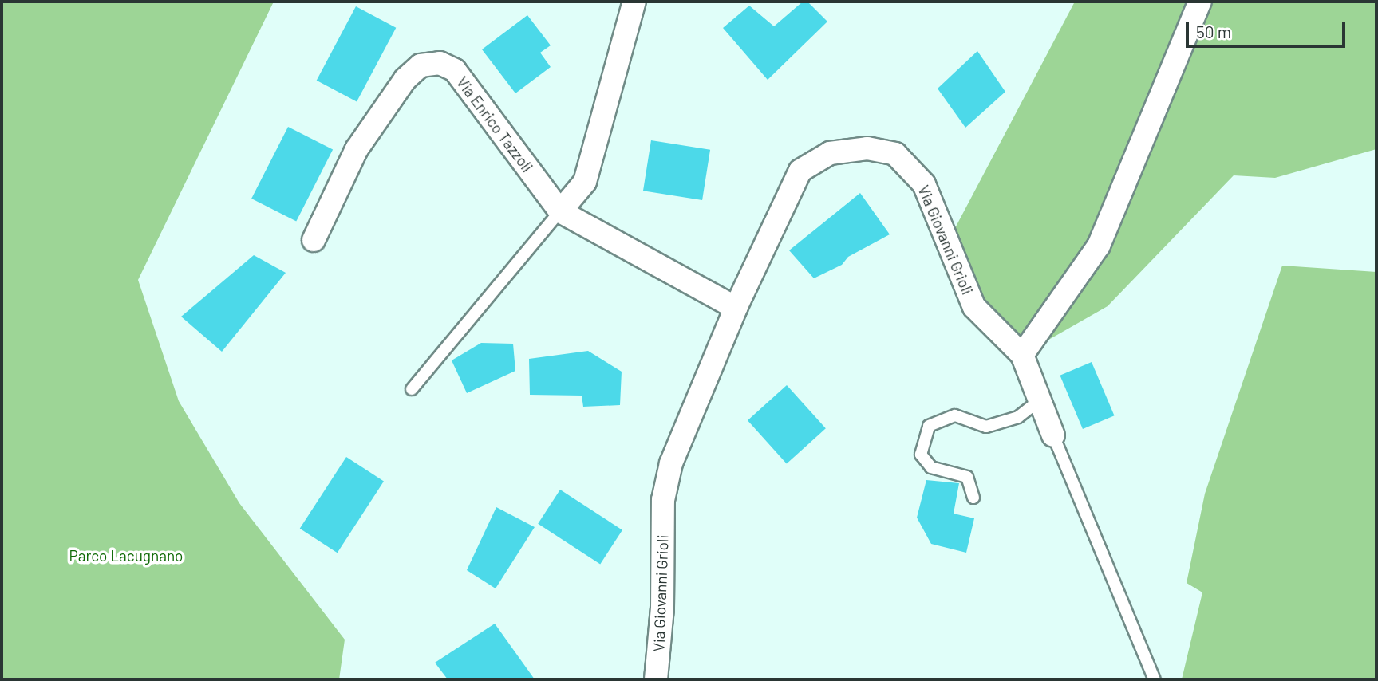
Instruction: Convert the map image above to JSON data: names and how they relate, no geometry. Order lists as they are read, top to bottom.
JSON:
{
  "streets": {
    "street": ["Via Enrico Tazzoli", "Via Giovanni Grioli"]
  },
  "crossings": [
    ["Via Enrico Tazzoli", "Via Giovanni Grioli"]
  ],
  "parks": ["Parco Lacugnano"],
  "scale_bar": "50 m"
}
